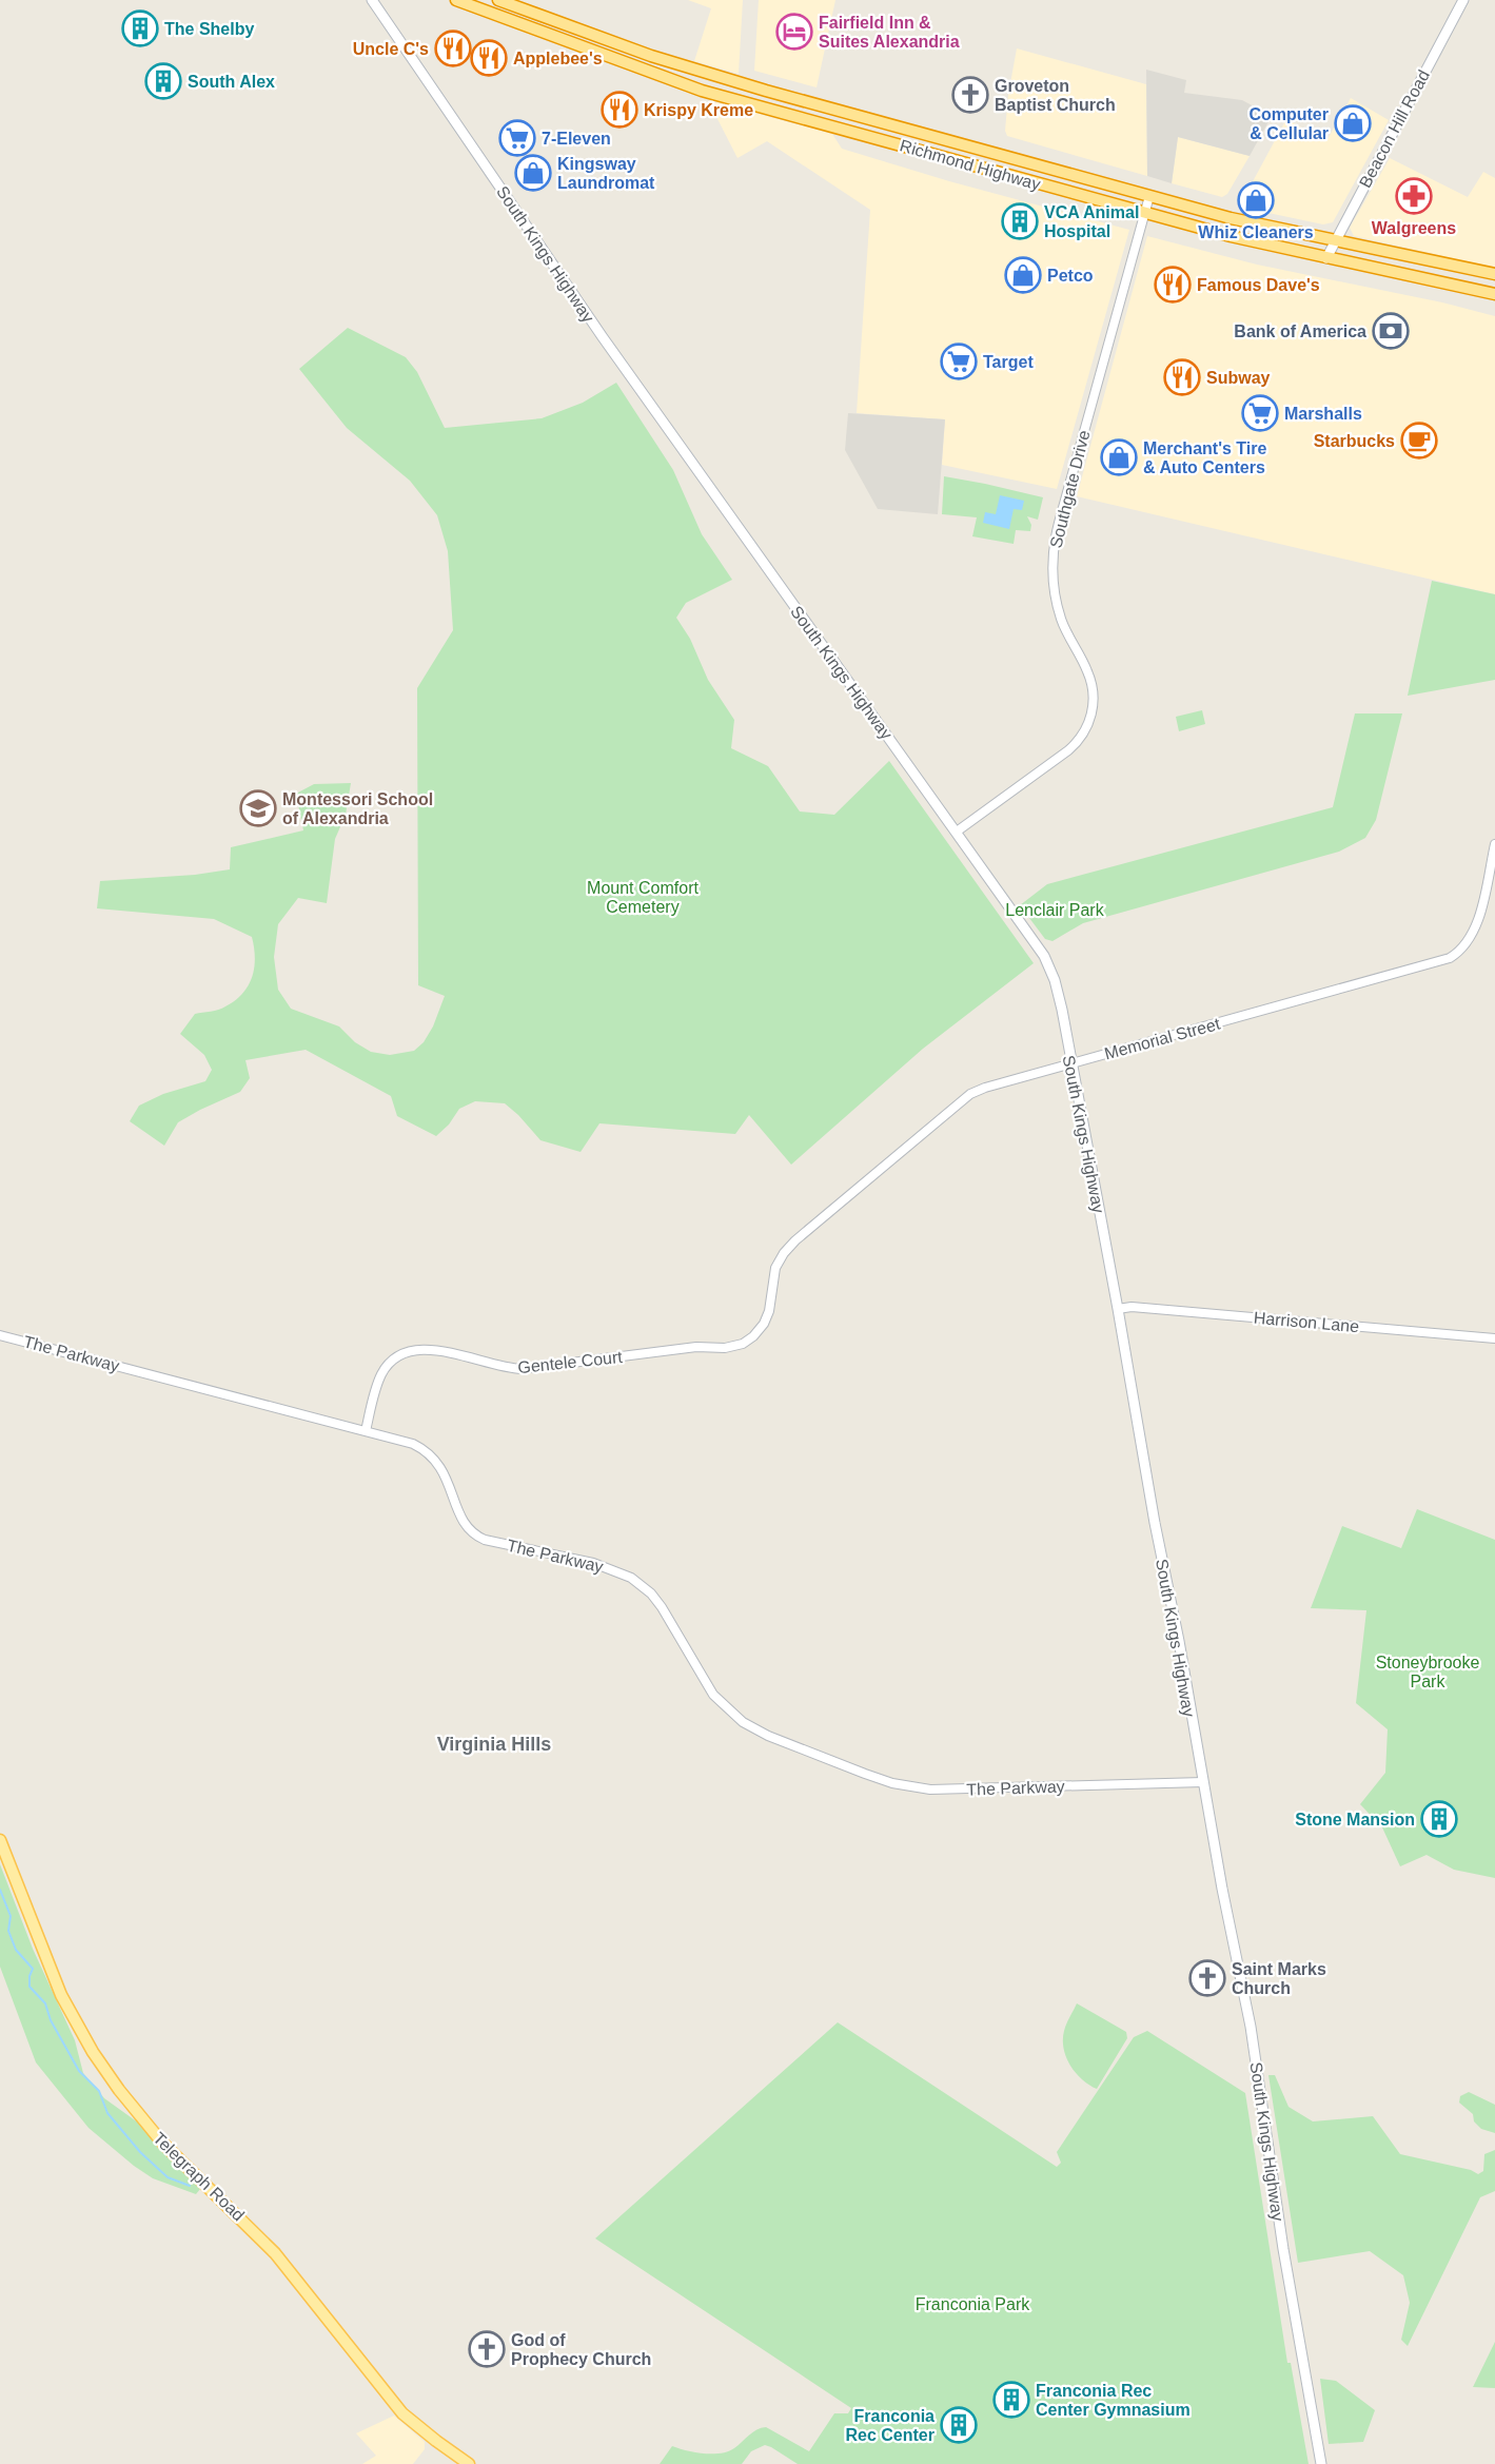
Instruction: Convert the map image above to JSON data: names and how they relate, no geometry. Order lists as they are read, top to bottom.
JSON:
{
  "streets": {
    "highway": ["Richmond Highway"],
    "main road": ["Beacon Hill Road", "South Kings Highway", "Telegraph Road"],
    "street": [
      "Southgate Drive",
      "Memorial Street",
      "Harrison Lane",
      "The Parkway",
      "Gentele Court"
    ]
  },
  "crossings": [
    ["Beacon Hill Road", "Richmond Highway"],
    ["Richmond Highway", "Southgate Drive"],
    ["South Kings Highway", "Southgate Drive"],
    ["South Kings Highway", "Memorial Street"],
    ["South Kings Highway", "Harrison Lane"],
    ["South Kings Highway", "The Parkway"],
    ["Memorial Street", "Gentele Court"],
    ["The Parkway", "Gentele Court"]
  ],
  "districts": ["Virginia Hills"],
  "parks": [
    "Mount Comfort Cemetery",
    "Lenclair Park",
    "Stoneybrooke Park",
    "Franconia Park"
  ],
  "places": {
    "building": [
      "The Shelby",
      "South Alex",
      "VCA Animal Hospital",
      "Stone Mansion",
      "Franconia Rec Center Gymnasium",
      "Franconia Rec Center"
    ],
    "hotel": ["Fairfield Inn & Suites Alexandria"],
    "restaurant": [
      "Uncle C's",
      "Applebee's",
      "Krispy Kreme",
      "Famous Dave's",
      "Subway"
    ],
    "church": ["Groveton Baptist Church", "Saint Marks Church", "God of Prophecy Church"],
    "shop": [
      "Computer & Cellular",
      "Kingsway Laundromat",
      "Whiz Cleaners",
      "Petco",
      "Merchant's Tire & Auto Centers"
    ],
    "supermarket": ["7-Eleven", "Target", "Marshalls"],
    "pharmacy": ["Walgreens"],
    "bank": ["Bank of America"],
    "cafe": ["Starbucks"],
    "school or university": ["Montessori School of Alexandria"]
  }
}
